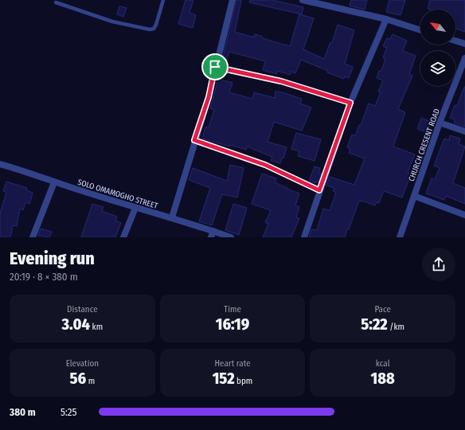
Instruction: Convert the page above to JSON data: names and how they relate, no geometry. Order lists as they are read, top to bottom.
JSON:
{
  "streets": {
    "street": ["CHURCH CRESENT ROAD", "SOLO OMAMOGHO STREET"]
  },
  "north": "top left",
  "page": {
    "heading": ["Evening run", "20:19 · 8 × 380 m"],
    "stats": [
      ["Distance", "3.04 km"],
      ["Time", "16:19"],
      ["Pace", "5:22 /km"],
      ["Elevation", "56 m"],
      ["Heart rate", "152 bpm"],
      ["kcal", "188"]
    ],
    "list": [
      {
        "name": "380 m",
        "note": "5:25"
      }
    ]
  }
}
